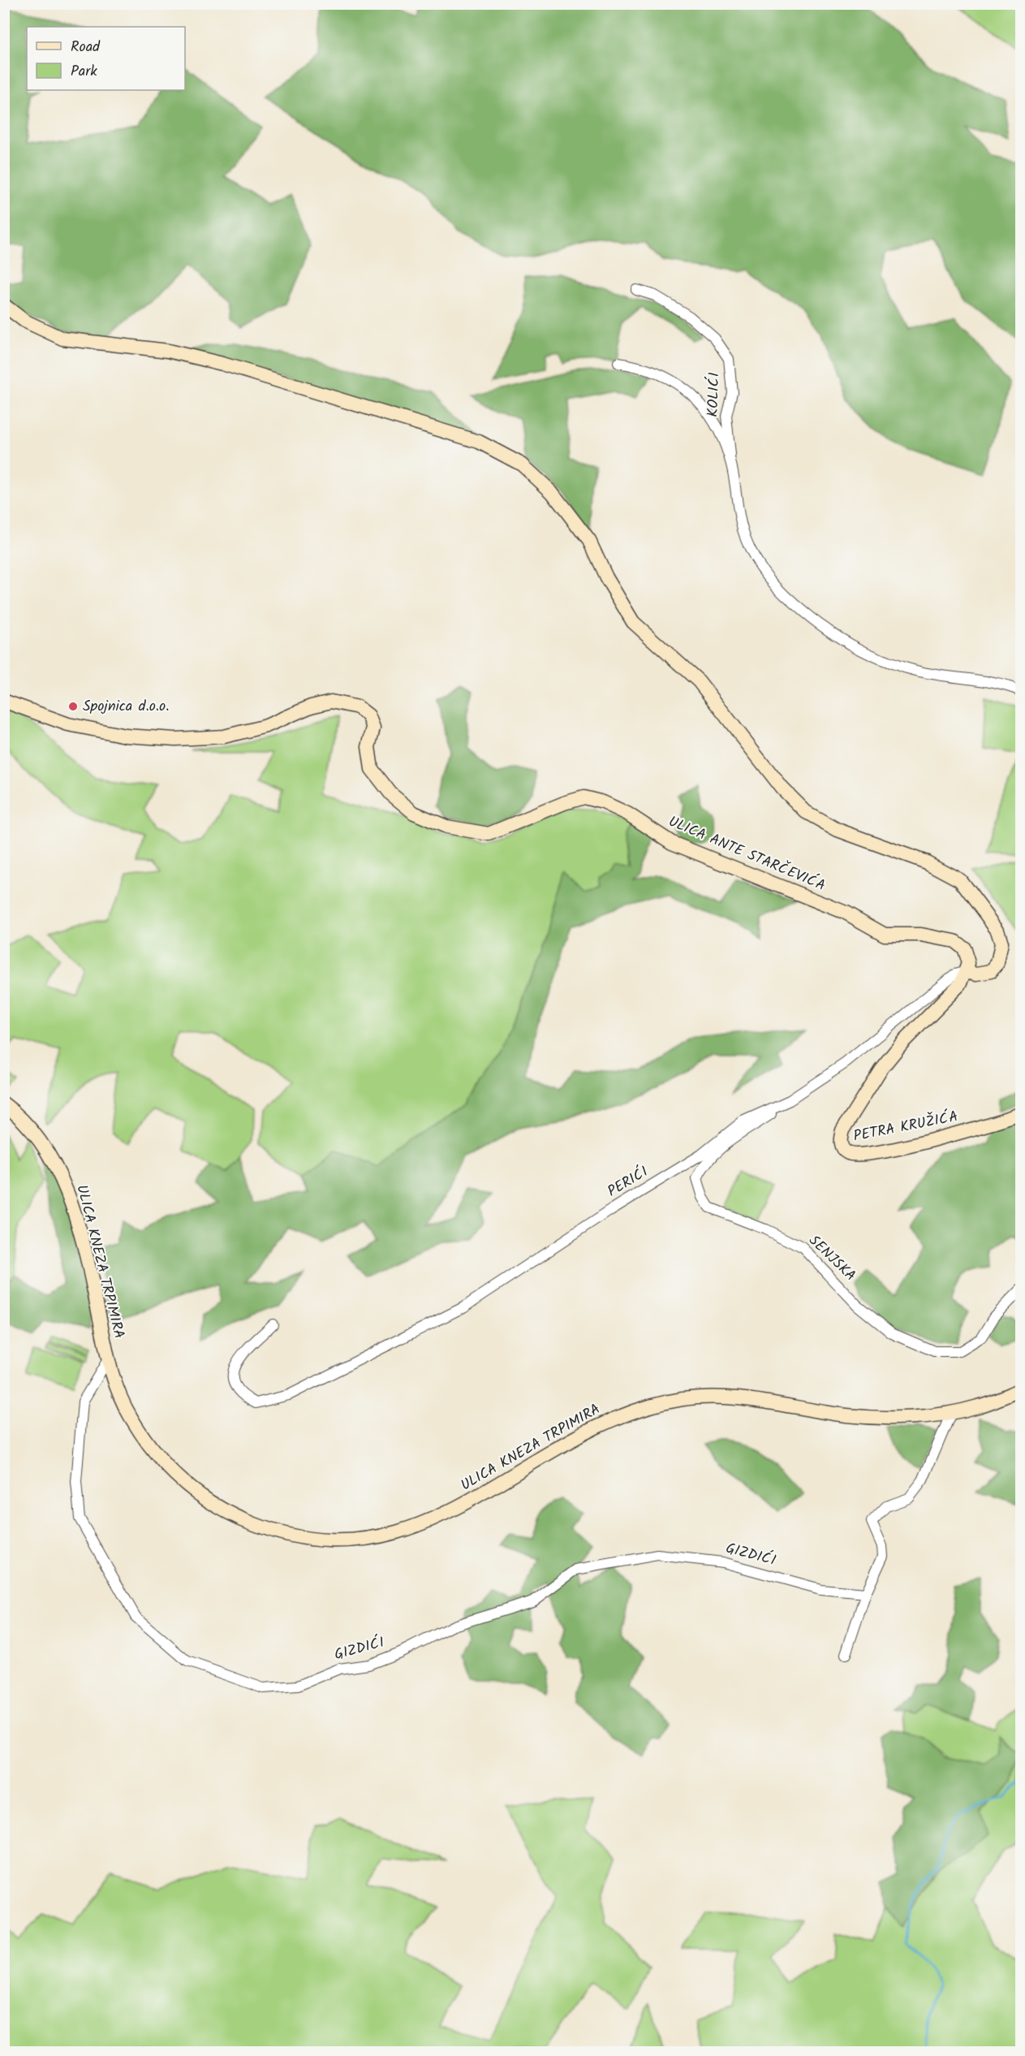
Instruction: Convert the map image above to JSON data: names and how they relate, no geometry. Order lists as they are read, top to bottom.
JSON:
{
  "streets": {
    "street": [
      "KOLIĆI",
      "ULICA ANTE STARČEVIĆA",
      "PETRA KRUŽIĆA",
      "PERIĆI",
      "SENJSKA",
      "ULICA KNEZA TRPIMIRA",
      "GIZDIĆI"
    ]
  },
  "crossings": [
    ["ULICA ANTE STARČEVIĆA", "PETRA KRUŽIĆA"],
    ["ULICA ANTE STARČEVIĆA", "PERIĆI"],
    ["PETRA KRUŽIĆA", "PERIĆI"],
    ["PERIĆI", "SENJSKA"],
    ["ULICA KNEZA TRPIMIRA", "GIZDIĆI"]
  ],
  "places": ["Spojnica d.o.o."],
  "legend": ["Road", "Park"]
}
